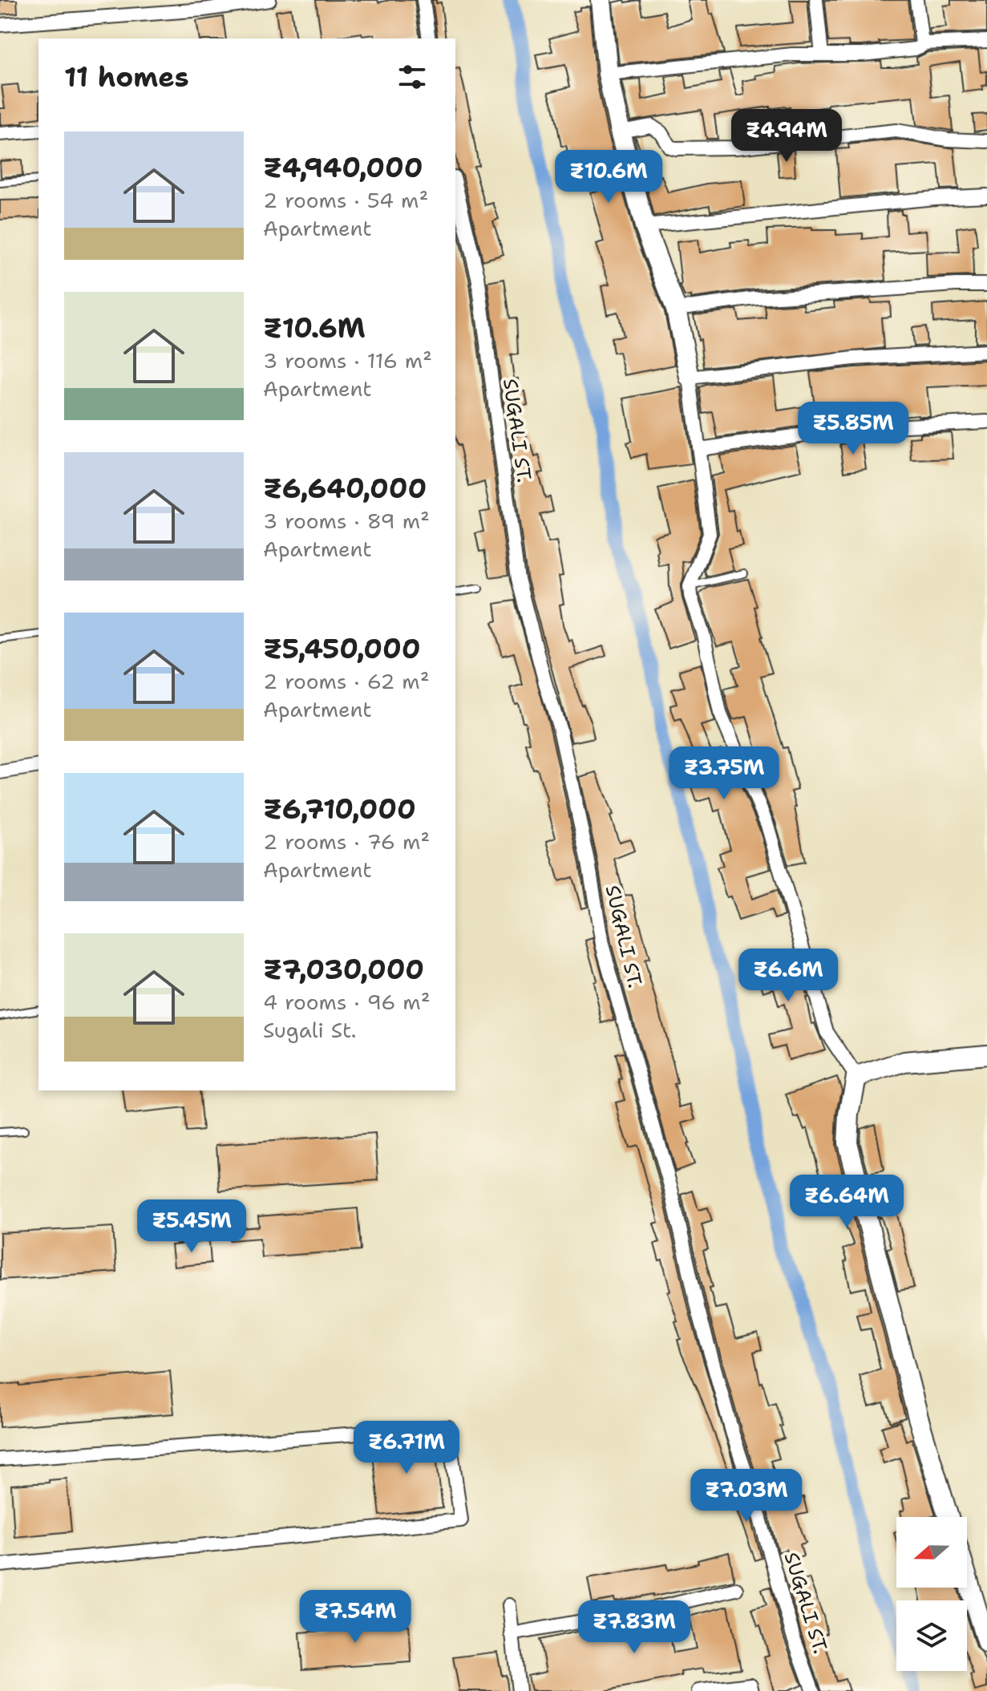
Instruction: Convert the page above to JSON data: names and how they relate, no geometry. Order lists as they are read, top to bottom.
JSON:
{
  "streets": {
    "street": ["SUGALI ST."]
  },
  "north": "left",
  "page": {
    "heading": "11 homes",
    "price": [
      "₹4.94M",
      "₹10.6M",
      "₹5.85M",
      "₹3.75M",
      "₹6.6M",
      "₹6.64M",
      "₹5.45M",
      "₹6.71M",
      "₹7.03M",
      "₹7.54M",
      "₹7.83M"
    ],
    "list": [
      {
        "name": "₹4,940,000",
        "note": "2 rooms · 54 m² · Apartment"
      },
      {
        "name": "₹10.6M",
        "note": "3 rooms · 116 m² · Apartment"
      },
      {
        "name": "₹6,640,000",
        "note": "3 rooms · 89 m² · Apartment"
      },
      {
        "name": "₹5,450,000",
        "note": "2 rooms · 62 m² · Apartment"
      },
      {
        "name": "₹6,710,000",
        "note": "2 rooms · 76 m² · Apartment"
      },
      {
        "name": "₹7,030,000",
        "note": "4 rooms · 96 m² · Sugali St."
      }
    ]
  }
}
